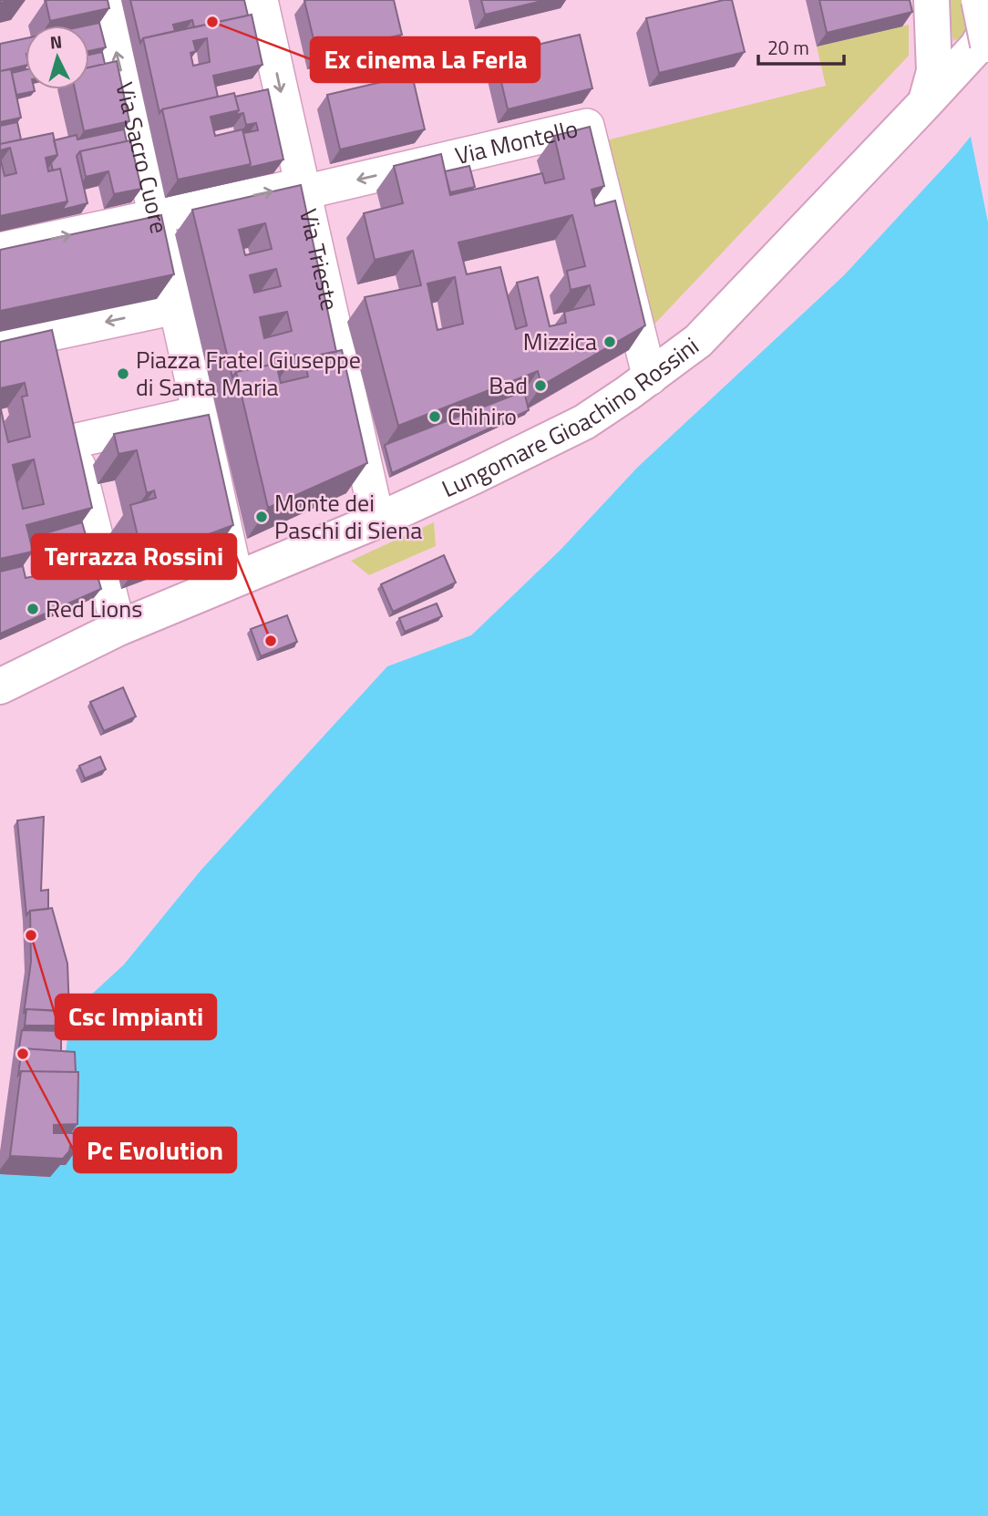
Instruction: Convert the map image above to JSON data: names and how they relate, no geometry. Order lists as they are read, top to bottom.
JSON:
{
  "streets": {
    "street": [
      "Via Montello",
      "Via Sacro Cuore",
      "Via Trieste",
      "Lungomare Gioachino Rossini"
    ]
  },
  "crossings": [
    ["Via Montello", "Via Sacro Cuore"],
    ["Via Montello", "Via Trieste"],
    ["Via Montello", "Lungomare Gioachino Rossini"],
    ["Via Sacro Cuore", "Lungomare Gioachino Rossini"],
    ["Via Trieste", "Lungomare Gioachino Rossini"]
  ],
  "one_way": ["Via Sacro Cuore", "Via Trieste"],
  "places": [
    "Ex cinema La Ferla",
    "Mizzica",
    "Piazza Fratel Giuseppe di Santa Maria",
    "Bad",
    "Chihiro",
    "Monte dei Paschi di Siena",
    "Red Lions",
    "Terrazza Rossini",
    "Csc Impianti",
    "Pc Evolution"
  ],
  "scale_bar": "20 m",
  "north": "top"
}
